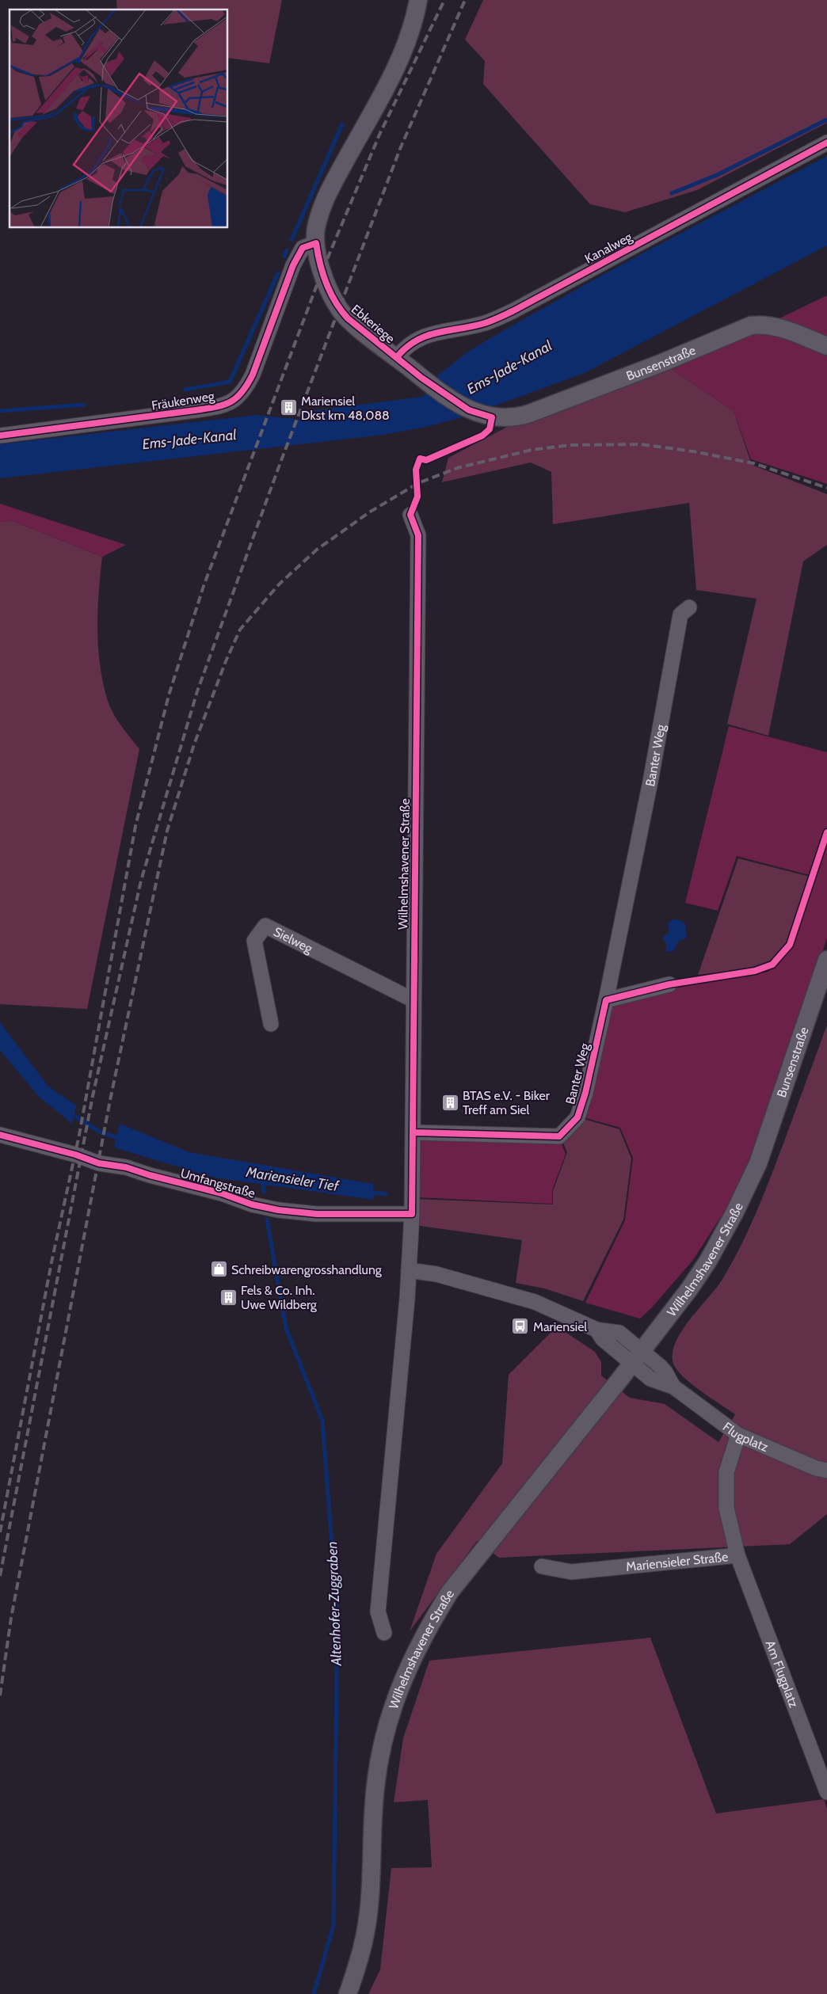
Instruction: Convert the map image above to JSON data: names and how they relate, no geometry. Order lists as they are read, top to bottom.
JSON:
{
  "streets": {
    "street": [
      "Kanalweg",
      "Ebkeriege",
      "Bunsenstraße",
      "Fräukenweg",
      "Banter Weg",
      "Wilhelmshavener Straße",
      "Sielweg",
      "Umfangstraße",
      "Flugplatz",
      "Mariensieler Straße",
      "Am Flugplatz"
    ]
  },
  "crossings": [
    ["Kanalweg", "Ebkeriege"],
    ["Ebkeriege", "Bunsenstraße"],
    ["Ebkeriege", "Fräukenweg"],
    ["Bunsenstraße", "Wilhelmshavener Straße"],
    ["Banter Weg", "Wilhelmshavener Straße"],
    ["Wilhelmshavener Straße", "Sielweg"],
    ["Wilhelmshavener Straße", "Umfangstraße"],
    ["Wilhelmshavener Straße", "Flugplatz"],
    ["Flugplatz", "Mariensieler Straße"],
    ["Mariensieler Straße", "Am Flugplatz"]
  ],
  "water": ["Ems-Jade-Kanal", "Mariensieler Tief", "Altenhofer-Zuggraben"],
  "places": {
    "building": ["Mariensiel Dkst km 48,088", "BTAS e.V. - Biker Treff am Siel", "Fels & Co. Inh. Uwe Wildberg"],
    "shop": ["Schreibwarengrosshandlung"],
    "bus stop": ["Mariensiel"]
  }
}
